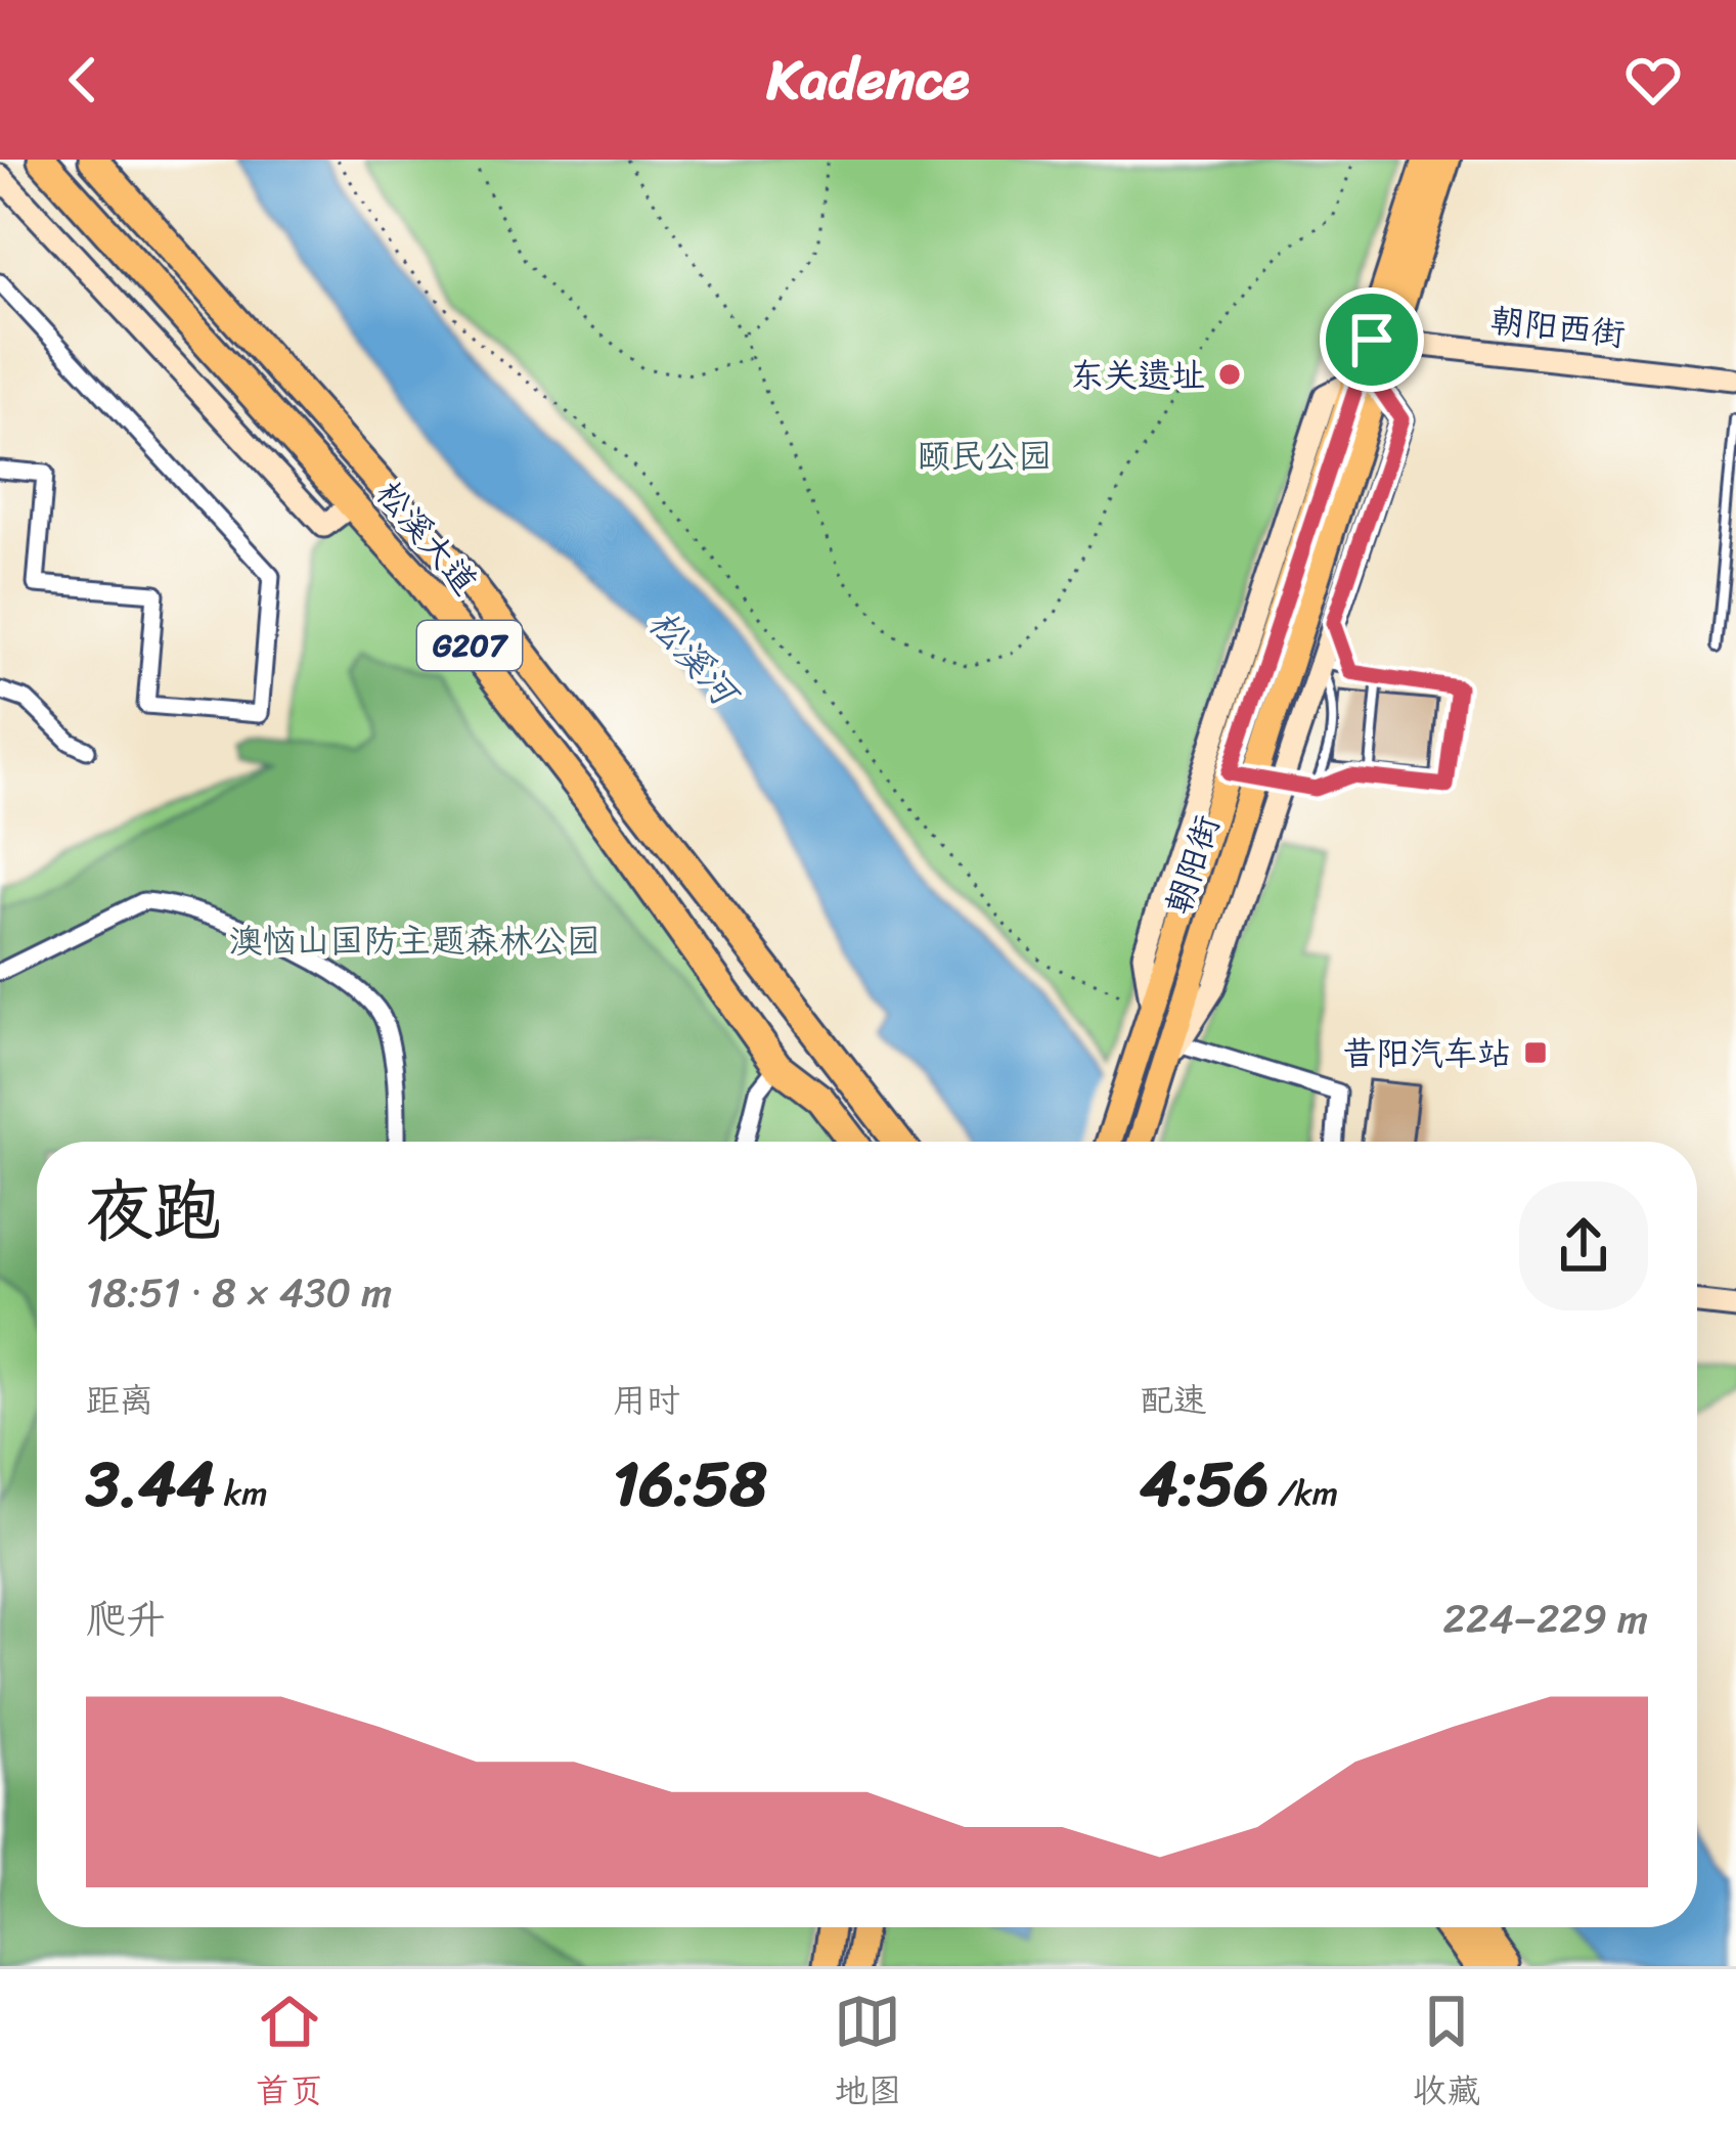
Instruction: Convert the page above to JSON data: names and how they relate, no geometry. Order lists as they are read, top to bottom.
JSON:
{
  "streets": {
    "highway": ["松溪大道", "G207"],
    "main road": ["朝阳街"],
    "street": ["朝阳西街"]
  },
  "crossings": [
    ["朝阳西街", "朝阳街"]
  ],
  "water": ["松溪河"],
  "parks": ["颐民公园", "澳恼山国防主题森林公园"],
  "places": {
    "other": ["东关遗址"],
    "transit": ["昔阳汽车站"]
  },
  "page": {
    "header": "Kadence",
    "heading": ["夜跑", "18:51 · 8 × 430 m"],
    "stats": [
      ["距离", "3.44 km"],
      ["用时", "16:58"],
      ["配速", "4:56 /km"]
    ],
    "chart": ["爬升", "224–229 m"],
    "tabs": ["首页", "地图", "收藏"]
  }
}
